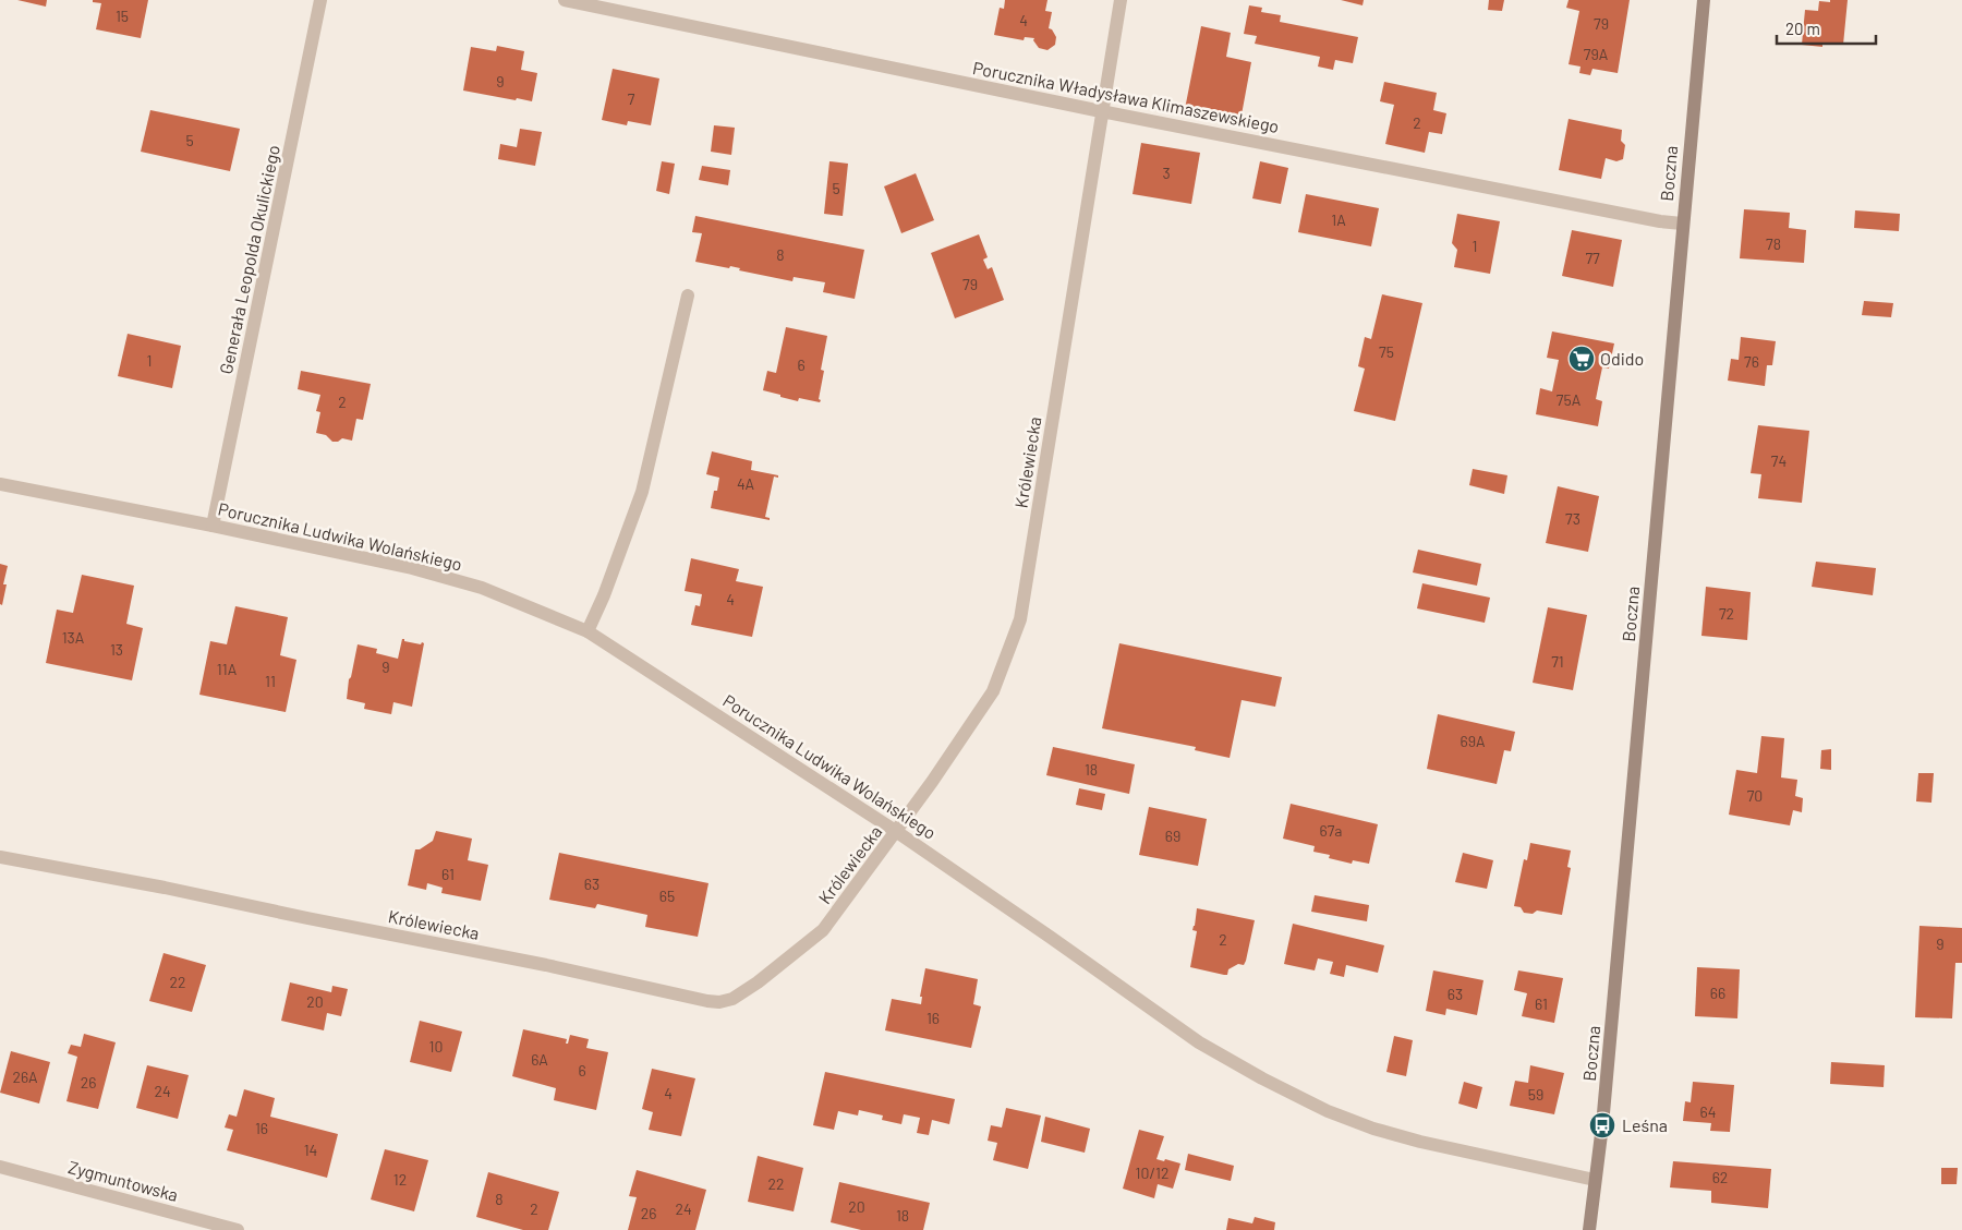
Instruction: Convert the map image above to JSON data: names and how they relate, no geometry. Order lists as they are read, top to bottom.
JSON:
{
  "streets": {
    "street": [
      "Porucznika Władysława Klimaszewskiego",
      "Boczna",
      "Generała Leopolda Okulickiego",
      "Królewiecka",
      "Porucznika Ludwika Wolańskiego",
      "Zygmuntowska"
    ]
  },
  "crossings": [
    ["Porucznika Władysława Klimaszewskiego", "Boczna"],
    ["Porucznika Władysława Klimaszewskiego", "Królewiecka"],
    ["Boczna", "Porucznika Ludwika Wolańskiego"],
    ["Generała Leopolda Okulickiego", "Porucznika Ludwika Wolańskiego"],
    ["Królewiecka", "Porucznika Ludwika Wolańskiego"]
  ],
  "places": {
    "supermarket": ["Odido"],
    "bus stop": ["Leśna"]
  },
  "house_numbers": [
    "15",
    "4",
    "79",
    "79A",
    "9",
    "7",
    "2",
    "5",
    "3",
    "5",
    "1A",
    "78",
    "1",
    "8",
    "77",
    "79",
    "75",
    "1",
    "76",
    "6",
    "75A",
    "2",
    "74",
    "4A",
    "73",
    "4",
    "72",
    "13A",
    "13",
    "71",
    "9",
    "11A",
    "11",
    "69A",
    "18",
    "70",
    "67a",
    "69",
    "61",
    "63",
    "65",
    "2",
    "9",
    "22",
    "66",
    "63",
    "20",
    "61",
    "16",
    "10",
    "6A",
    "6",
    "26A",
    "26",
    "24",
    "4",
    "59",
    "64",
    "16",
    "14",
    "10/12",
    "62",
    "12",
    "22",
    "8",
    "20",
    "2",
    "24",
    "26",
    "18"
  ],
  "scale_bar": "20 m"
}
